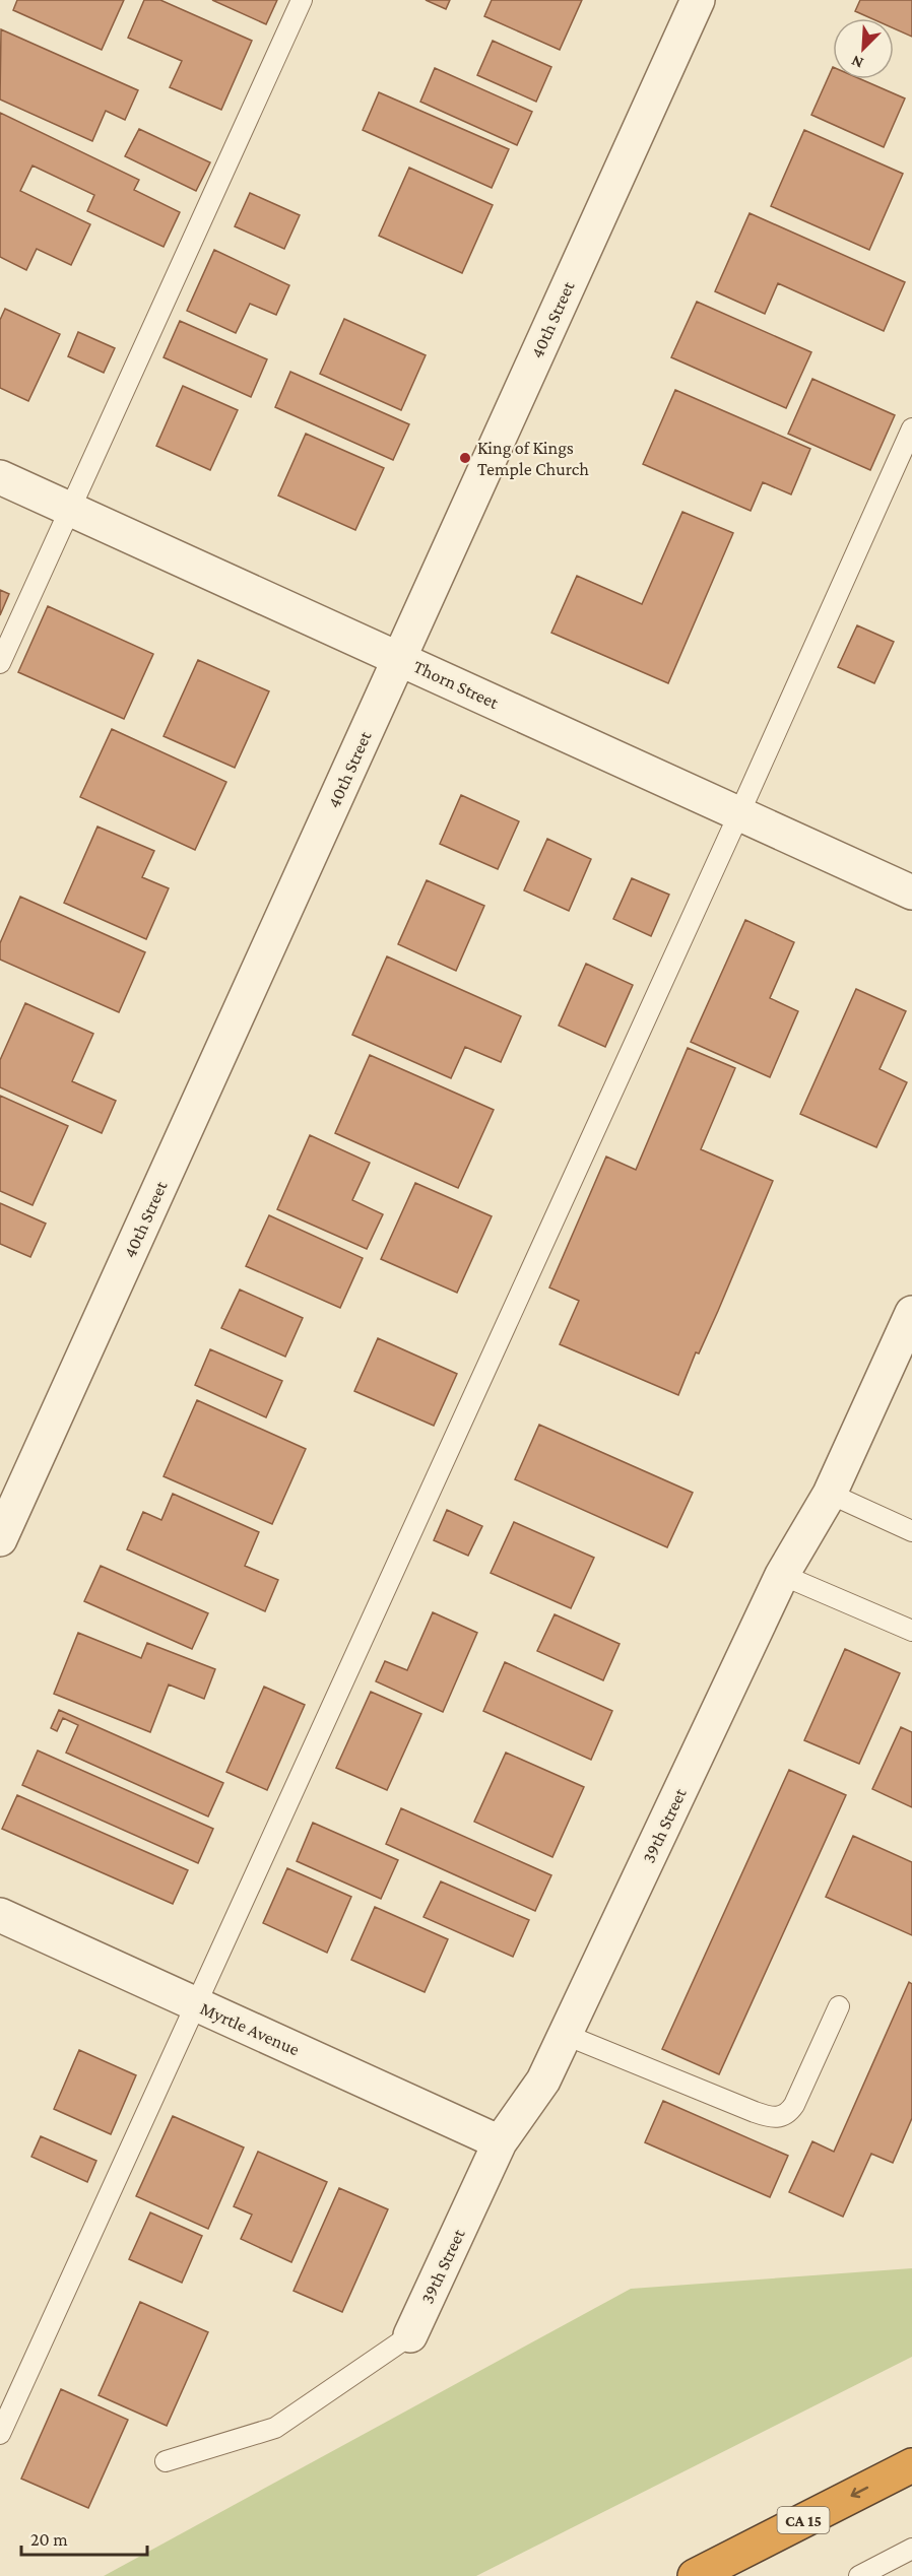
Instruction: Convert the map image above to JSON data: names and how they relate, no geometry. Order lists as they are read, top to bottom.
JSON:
{
  "streets": {
    "highway": ["CA 15"],
    "street": [
      "40th Street",
      "Thorn Street",
      "39th Street",
      "Myrtle Avenue"
    ]
  },
  "crossings": [
    ["40th Street", "Thorn Street"],
    ["39th Street", "Myrtle Avenue"]
  ],
  "places": ["King of Kings Temple Church"],
  "scale_bar": "20 m",
  "north": "bottom left"
}
